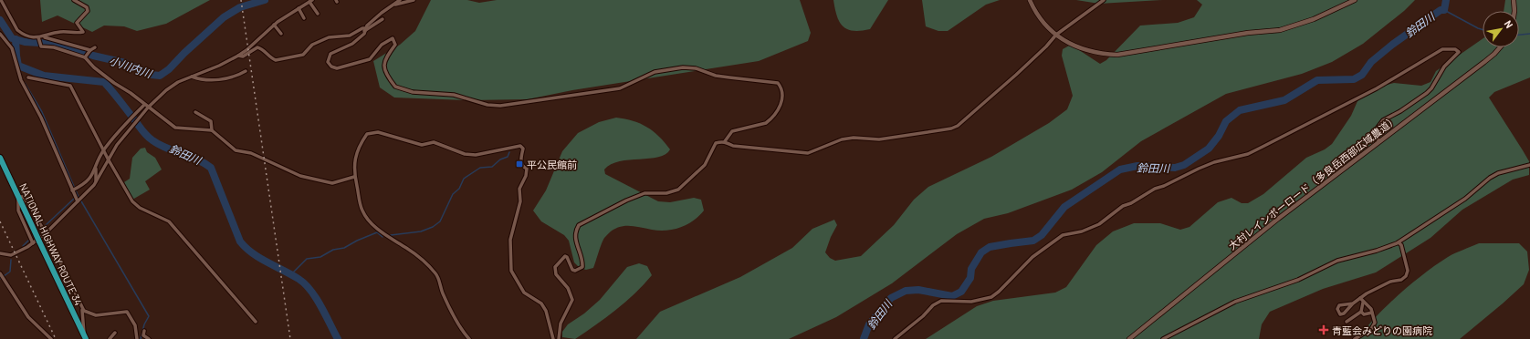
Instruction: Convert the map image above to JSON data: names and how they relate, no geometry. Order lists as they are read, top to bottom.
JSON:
{
  "streets": {
    "highway": ["NATIONAL HIGHWAY ROUTE 34"],
    "street": ["大村レインボーロード（多良岳西部広域農道）"]
  },
  "water": ["鈴田川", "小川内川"],
  "places": {
    "transit": ["平公民館前"],
    "health": ["青藍会みどりの園病院"]
  },
  "north": "top right"
}
